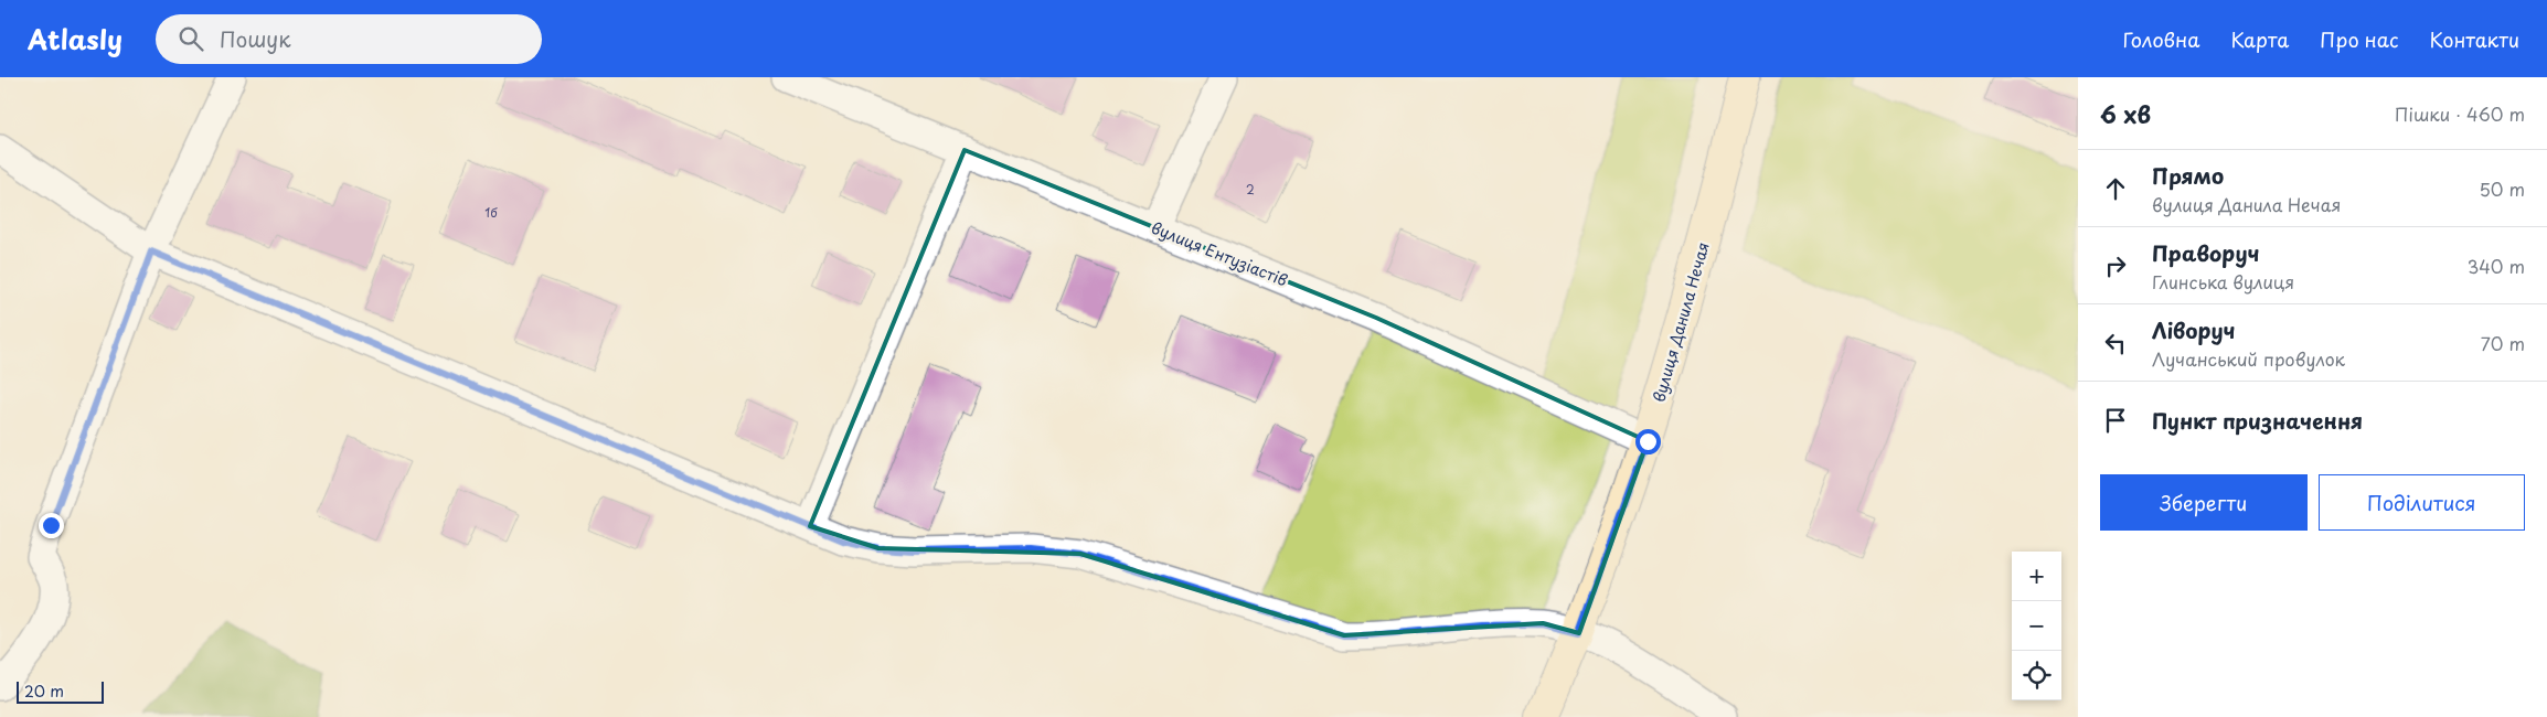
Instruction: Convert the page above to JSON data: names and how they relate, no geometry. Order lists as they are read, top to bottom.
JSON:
{
  "streets": {
    "main road": ["вулиця Данила Нечая"],
    "street": ["вулиця Ентузіастів"]
  },
  "crossings": [
    ["вулиця Ентузіастів", "вулиця Данила Нечая"]
  ],
  "house_numbers": ["2", "1б"],
  "scale_bar": "20 m",
  "page": {
    "header": "Atlasly",
    "search": "Пошук",
    "nav": [
      "Головна",
      "Карта",
      "Про нас",
      "Контакти"
    ],
    "heading": ["6 хв", "Пішки · 460 m"],
    "list": [
      ["Прямо", "вулиця Данила Нечая", "50 m"],
      ["Праворуч", "Глинська вулиця", "340 m"],
      ["Ліворуч", "Лучанський провулок", "70 m"],
      "Пункт призначення"
    ],
    "buttons": ["Зберегти", "Поділитися"],
    "map_buttons": ["+", "−"],
    "scale": "20 m"
  }
}
